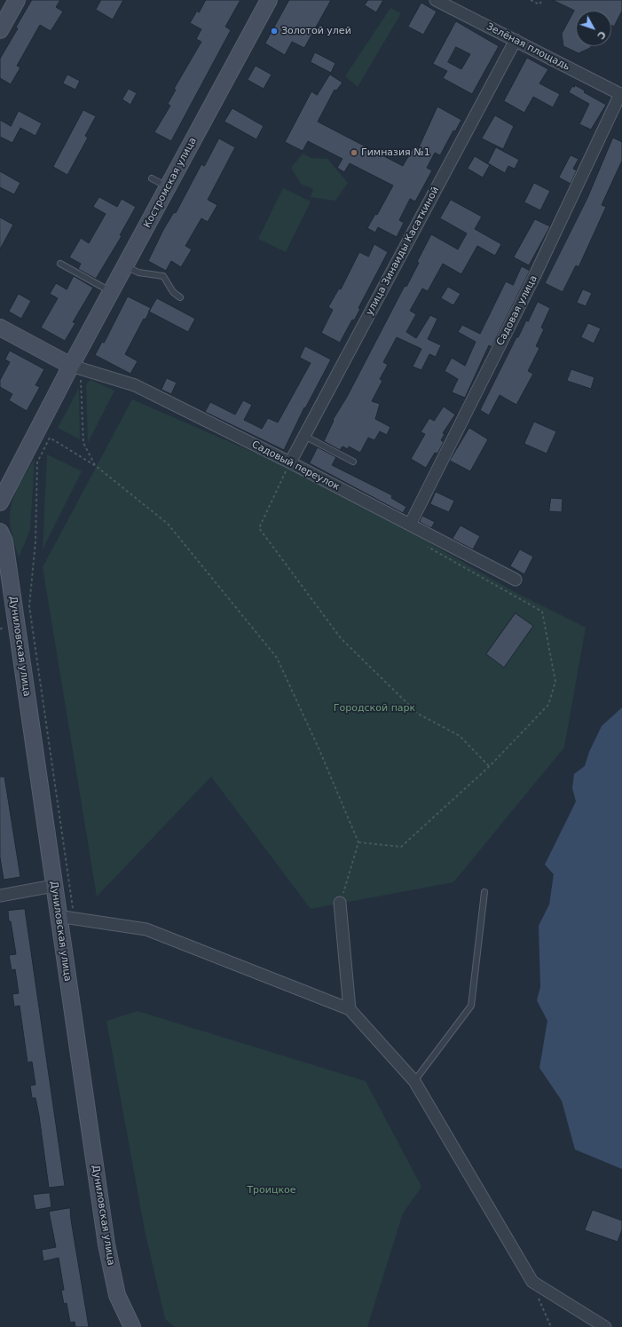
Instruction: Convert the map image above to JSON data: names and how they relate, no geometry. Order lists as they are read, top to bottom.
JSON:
{
  "streets": {
    "main road": ["Костромская улица", "Дуниловская улица"],
    "street": [
      "Зелёная площадь",
      "улица Зинаиды Касаткиной",
      "Садовая улица",
      "Садовый переулок"
    ]
  },
  "crossings": [
    ["Зелёная площадь", "улица Зинаиды Касаткиной"],
    ["Зелёная площадь", "Садовая улица"],
    ["Костромская улица", "Садовый переулок"],
    ["улица Зинаиды Касаткиной", "Садовый переулок"],
    ["Садовая улица", "Садовый переулок"]
  ],
  "parks": ["Городской парк", "Троицкое"],
  "places": ["Золотой улей", "Гимназия №1"],
  "north": "bottom right"
}
